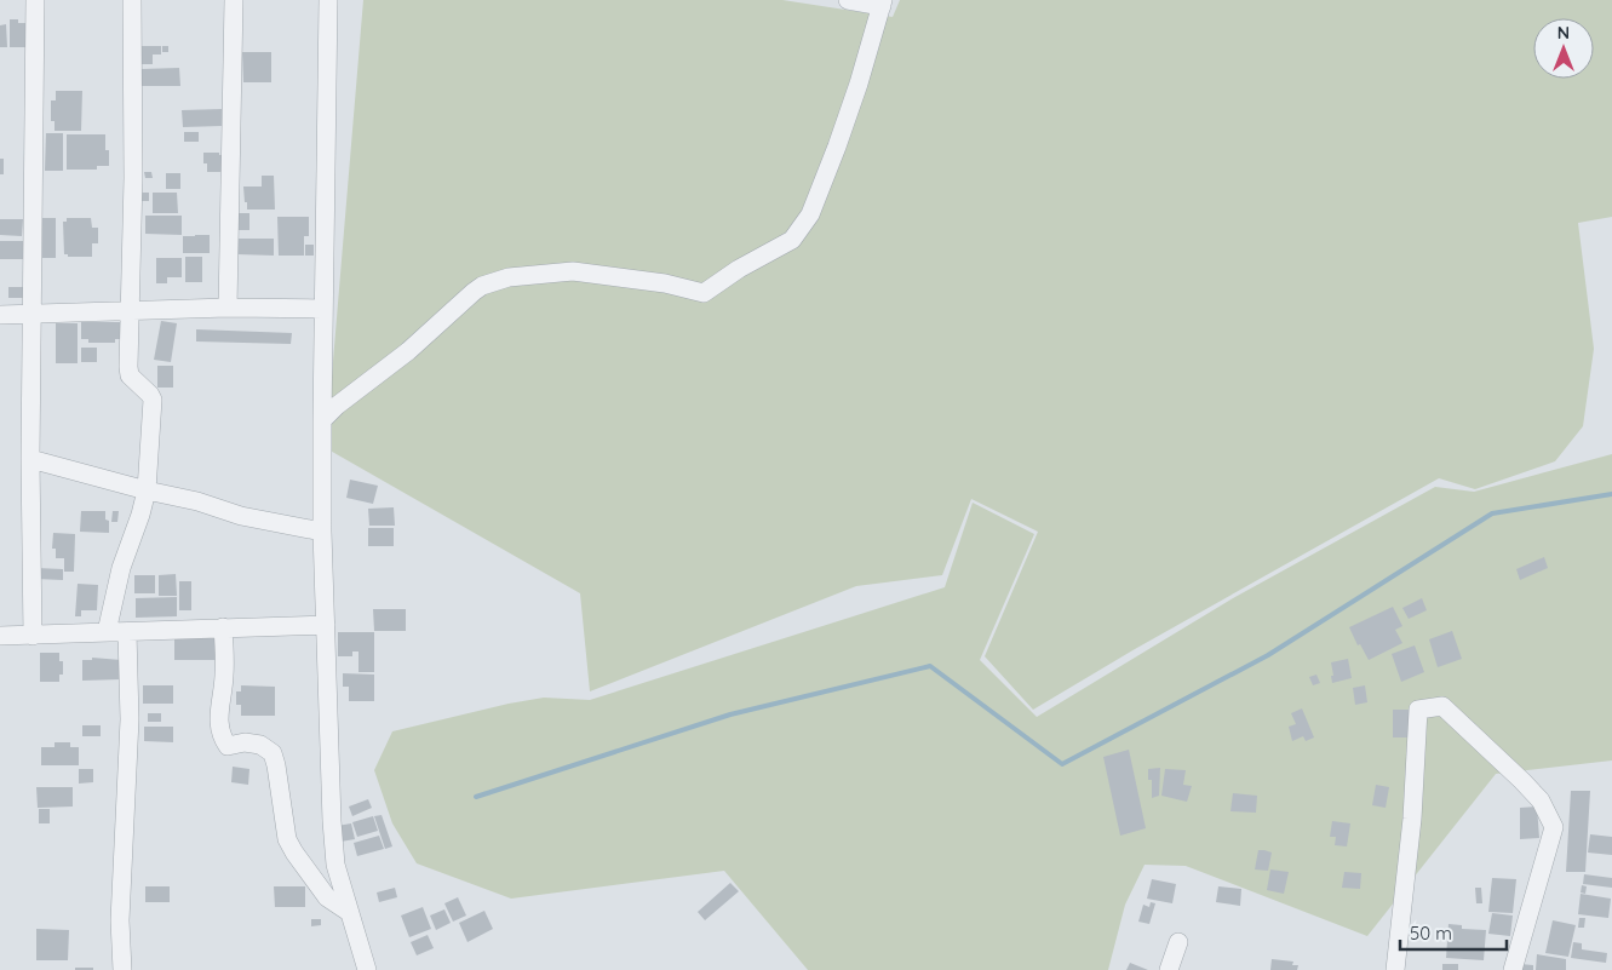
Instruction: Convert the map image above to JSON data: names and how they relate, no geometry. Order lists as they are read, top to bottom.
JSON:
{
  "scale_bar": "50 m",
  "north": "top"
}
